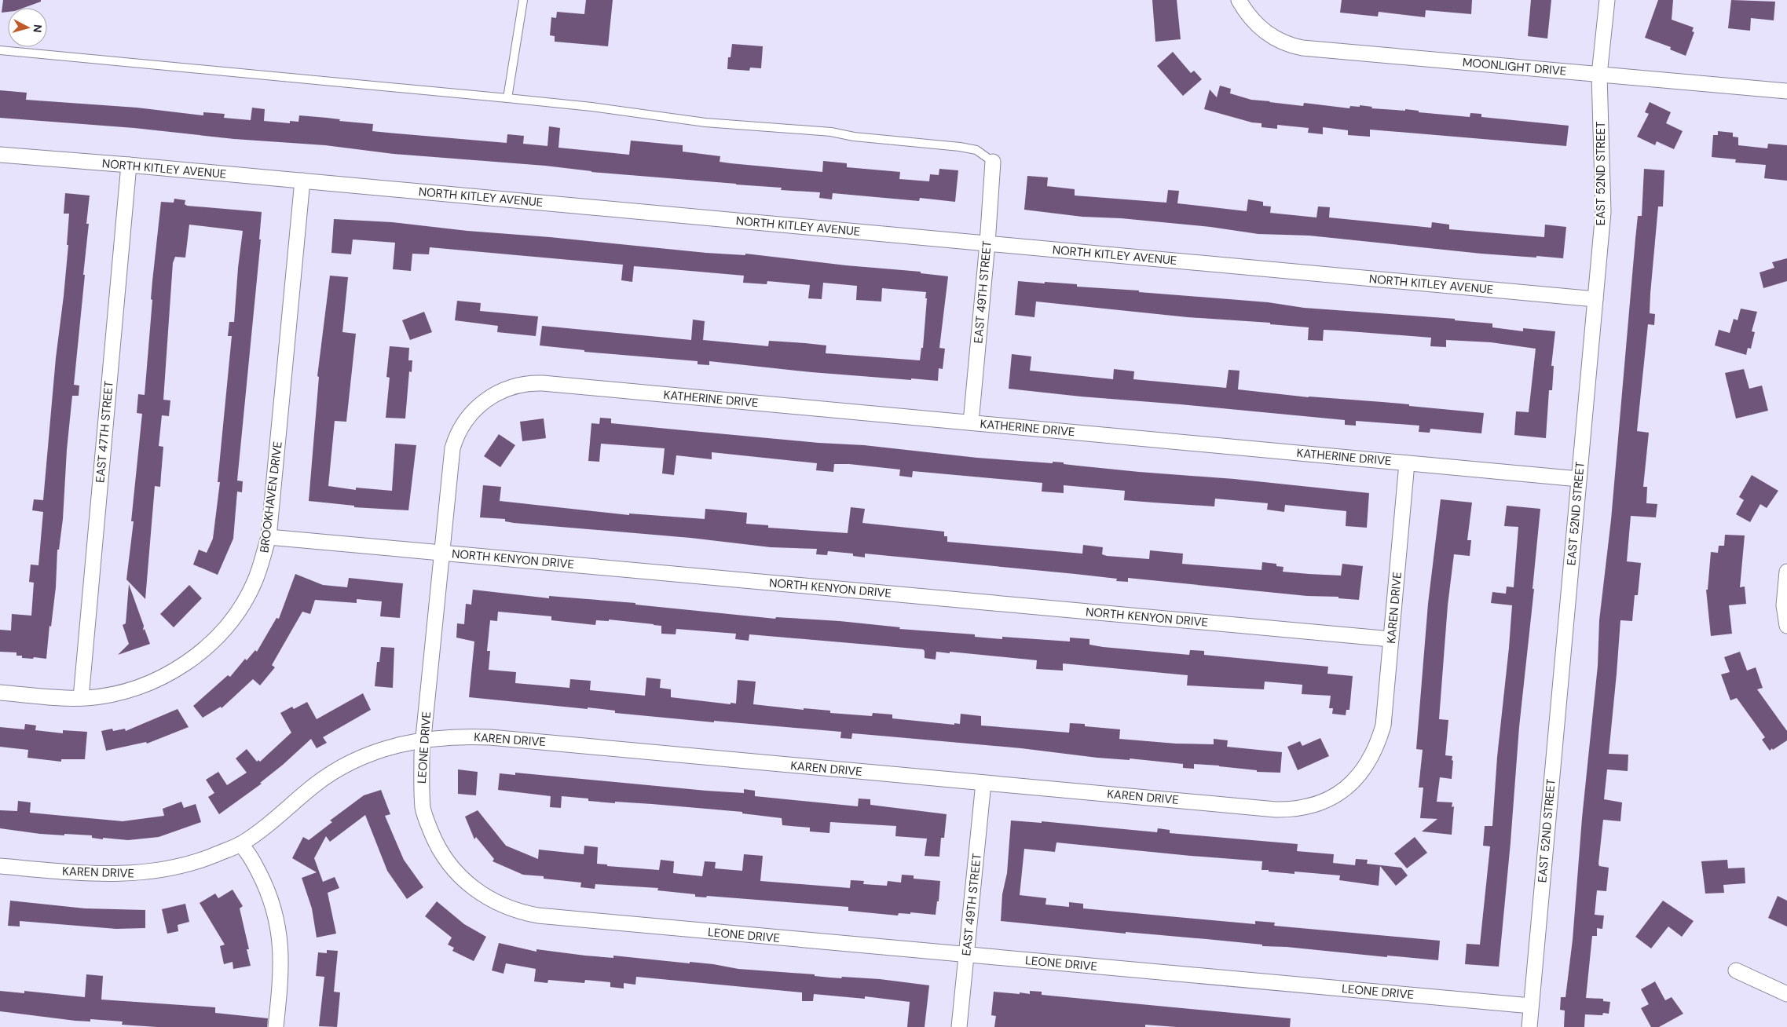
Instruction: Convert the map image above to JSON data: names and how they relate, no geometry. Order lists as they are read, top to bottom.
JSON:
{
  "streets": {
    "street": [
      "MOONLIGHT DRIVE",
      "NORTH KITLEY AVENUE",
      "EAST 52ND STREET",
      "EAST 49TH STREET",
      "KATHERINE DRIVE",
      "EAST 47TH STREET",
      "BROOKHAVEN DRIVE",
      "NORTH KENYON DRIVE",
      "KAREN DRIVE",
      "LEONE DRIVE"
    ]
  },
  "crossings": [
    ["MOONLIGHT DRIVE", "EAST 52ND STREET"],
    ["NORTH KITLEY AVENUE", "EAST 52ND STREET"],
    ["NORTH KITLEY AVENUE", "EAST 49TH STREET"],
    ["NORTH KITLEY AVENUE", "EAST 47TH STREET"],
    ["NORTH KITLEY AVENUE", "BROOKHAVEN DRIVE"],
    ["EAST 52ND STREET", "KATHERINE DRIVE"],
    ["EAST 52ND STREET", "LEONE DRIVE"],
    ["EAST 49TH STREET", "KATHERINE DRIVE"],
    ["EAST 49TH STREET", "KAREN DRIVE"],
    ["EAST 49TH STREET", "LEONE DRIVE"],
    ["KATHERINE DRIVE", "KAREN DRIVE"],
    ["KATHERINE DRIVE", "LEONE DRIVE"],
    ["EAST 47TH STREET", "BROOKHAVEN DRIVE"],
    ["BROOKHAVEN DRIVE", "NORTH KENYON DRIVE"],
    ["NORTH KENYON DRIVE", "KAREN DRIVE"],
    ["NORTH KENYON DRIVE", "LEONE DRIVE"],
    ["KAREN DRIVE", "LEONE DRIVE"]
  ],
  "north": "right"
}
